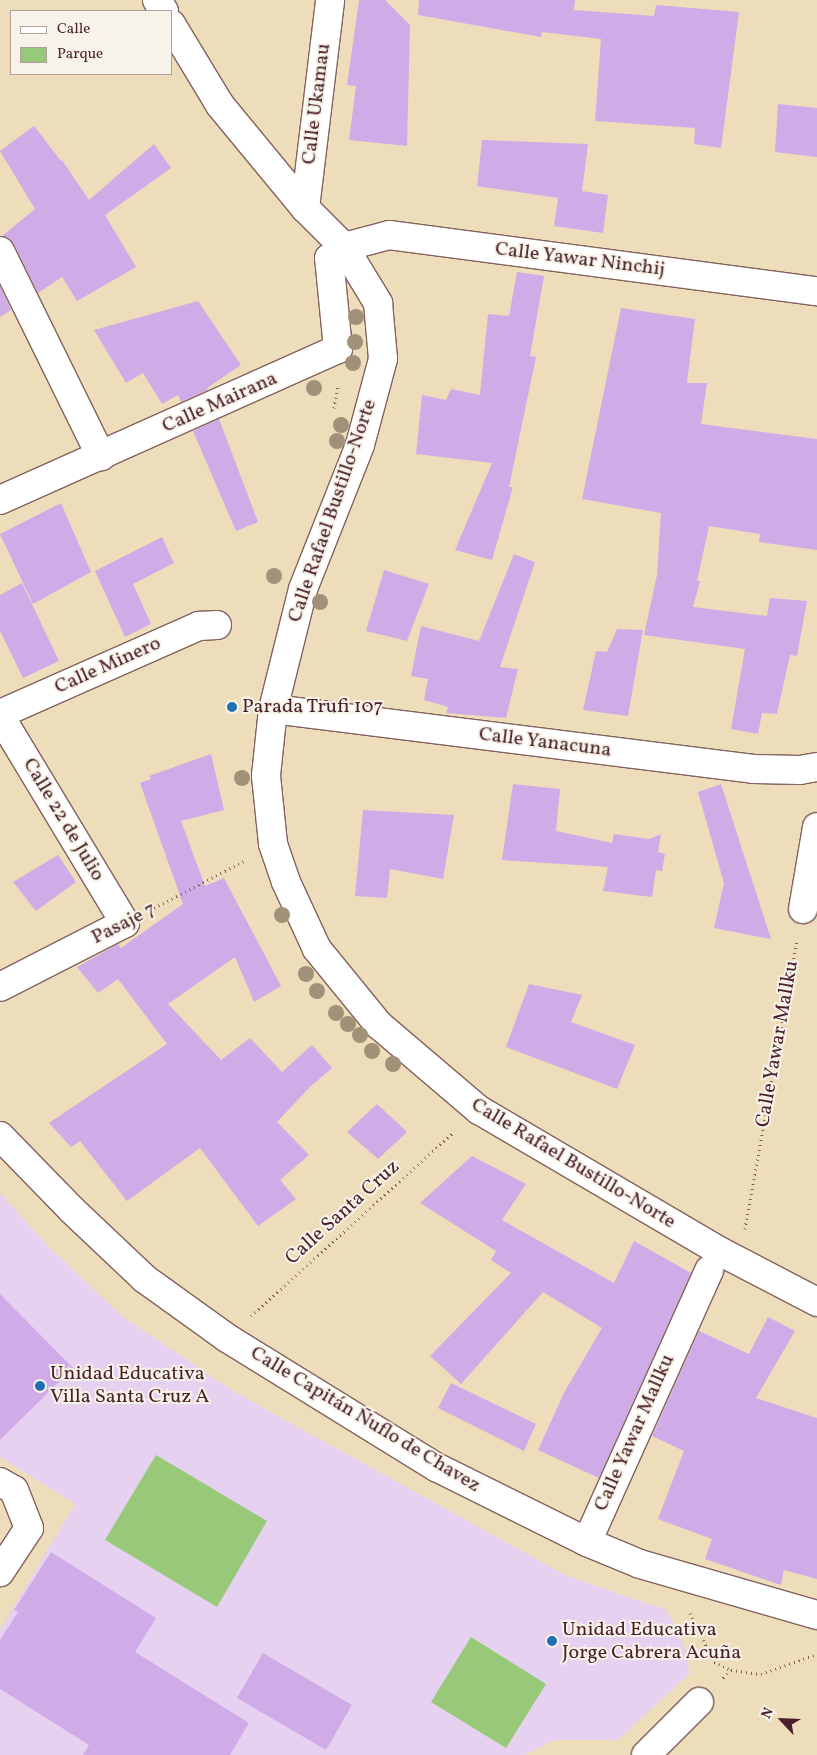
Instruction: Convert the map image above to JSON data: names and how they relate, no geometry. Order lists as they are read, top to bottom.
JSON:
{
  "streets": {
    "street": [
      "Calle Ukamau",
      "Calle Yawar Ninchij",
      "Calle Mairana",
      "Calle Rafael Bustillo-Norte",
      "Calle Minero",
      "Calle Yanacuna",
      "Calle 22 de Julio",
      "Pasaje 7",
      "Calle Yawar Mallku",
      "Calle Capitán Ñuflo de Chavez"
    ],
    "path": ["Calle Santa Cruz"]
  },
  "crossings": [
    ["Calle Ukamau", "Calle Rafael Bustillo-Norte"],
    ["Calle Yawar Ninchij", "Calle Mairana"],
    ["Calle Yawar Ninchij", "Calle Rafael Bustillo-Norte"],
    ["Calle Mairana", "Calle Rafael Bustillo-Norte"],
    ["Calle Rafael Bustillo-Norte", "Calle Yanacuna"],
    ["Calle Rafael Bustillo-Norte", "Calle Yawar Mallku"],
    ["Calle Rafael Bustillo-Norte", "Calle Santa Cruz"],
    ["Calle Minero", "Calle 22 de Julio"],
    ["Calle 22 de Julio", "Pasaje 7"],
    ["Calle Yawar Mallku", "Calle Capitán Ñuflo de Chavez"],
    ["Calle Santa Cruz", "Calle Capitán Ñuflo de Chavez"]
  ],
  "places": ["Parada Trufi 107", "Unidad Educativa Villa Santa Cruz A", "Unidad Educativa Jorge Cabrera Acuña"],
  "legend": ["Calle", "Parque"],
  "north": "top left"
}
